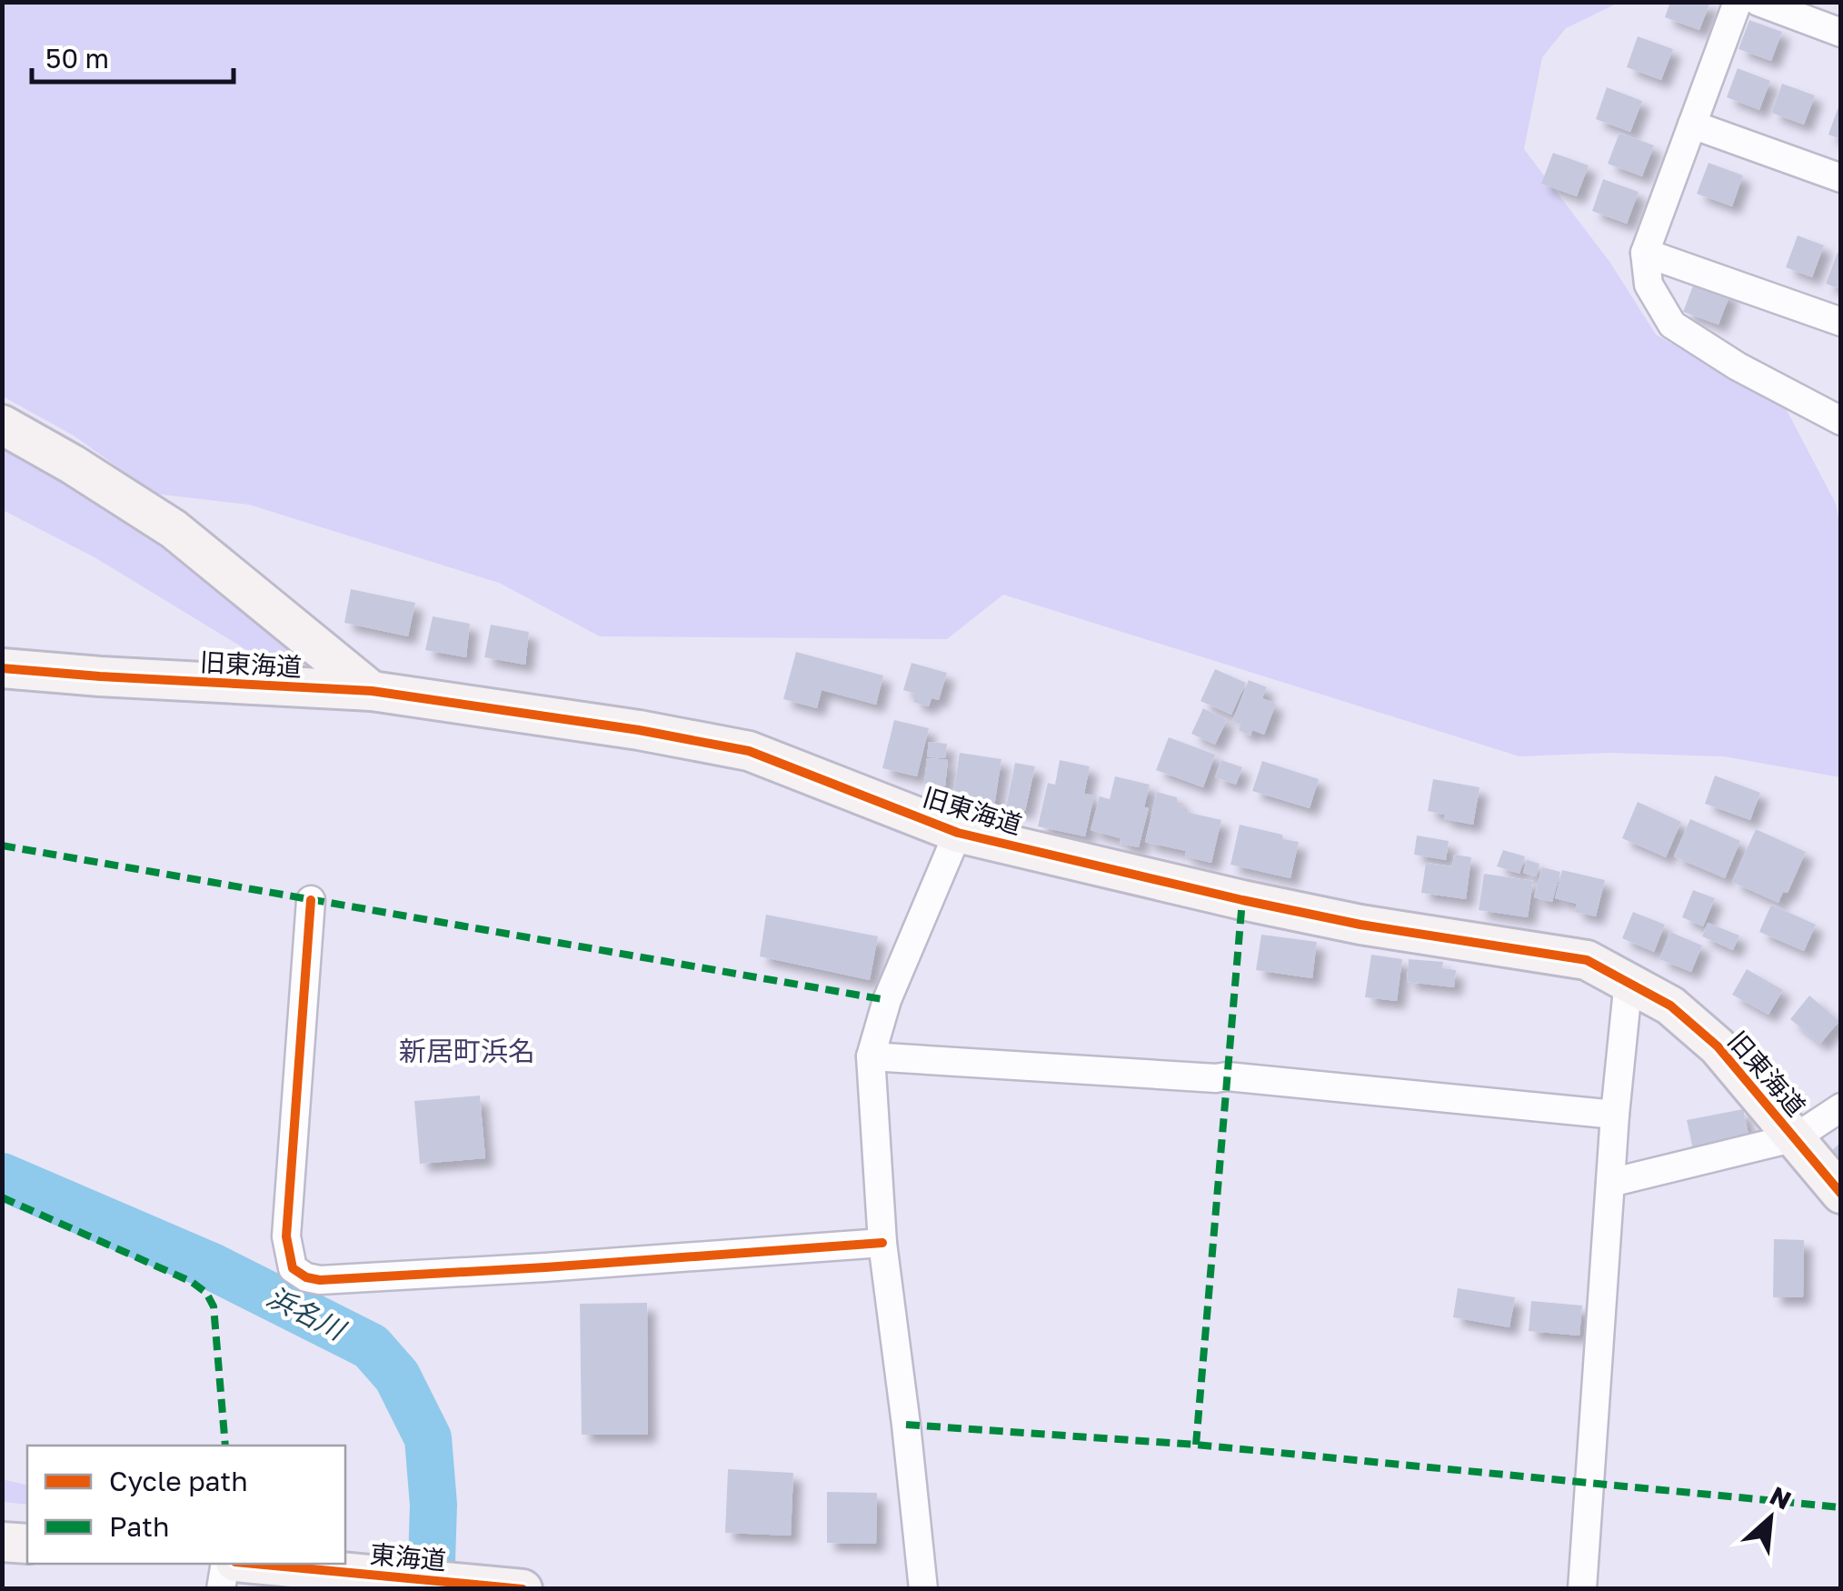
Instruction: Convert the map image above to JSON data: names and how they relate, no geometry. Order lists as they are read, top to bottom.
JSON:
{
  "streets": {
    "street": ["旧東海道", "東海道"]
  },
  "districts": ["新居町浜名"],
  "water": ["浜名川"],
  "legend": ["Cycle path", "Path"],
  "scale_bar": "50 m",
  "north": "top right"
}
